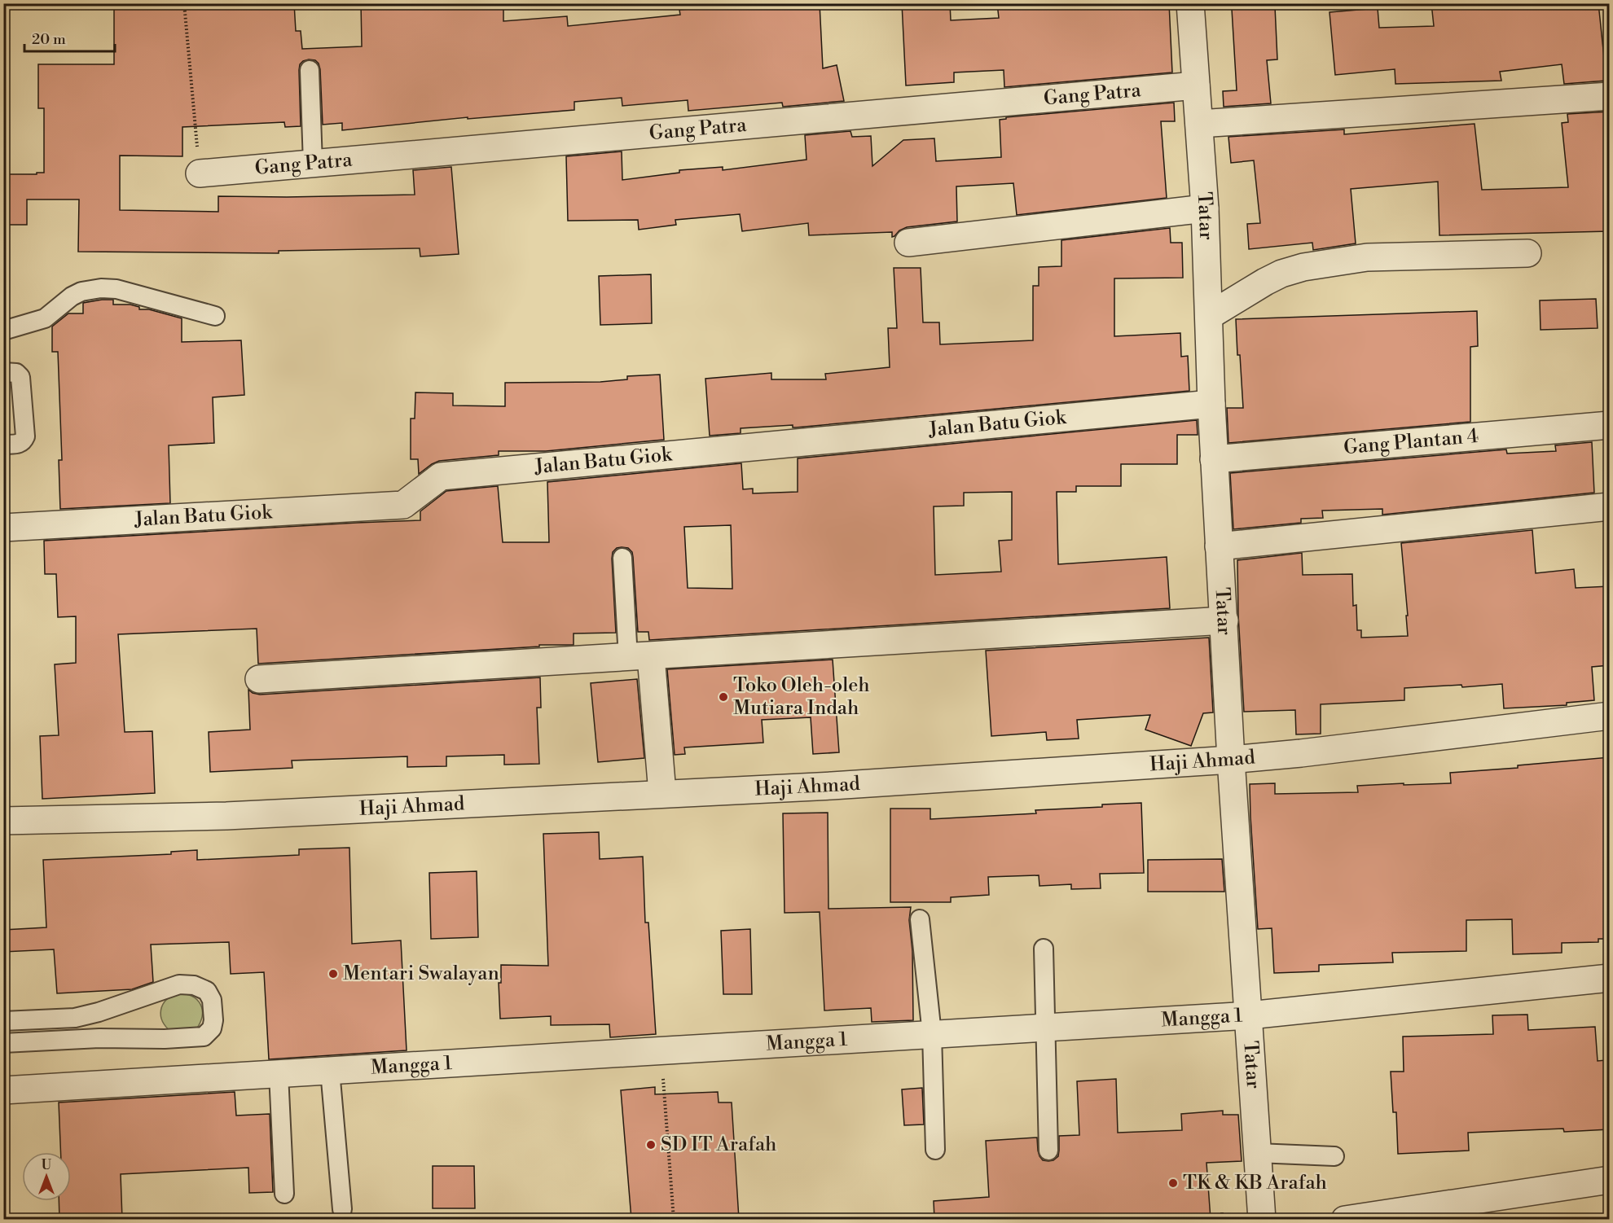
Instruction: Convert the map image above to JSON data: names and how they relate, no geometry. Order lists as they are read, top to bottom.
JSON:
{
  "streets": {
    "street": [
      "Gang Patra",
      "Tatar",
      "Jalan Batu Giok",
      "Gang Plantan 4",
      "Haji Ahmad",
      "Mangga 1"
    ]
  },
  "crossings": [
    ["Gang Patra", "Tatar"],
    ["Tatar", "Jalan Batu Giok"],
    ["Tatar", "Gang Plantan 4"],
    ["Tatar", "Haji Ahmad"],
    ["Tatar", "Mangga 1"]
  ],
  "places": [
    "Toko Oleh-oleh Mutiara Indah",
    "Mentari Swalayan",
    "SD IT Arafah",
    "TK & KB Arafah"
  ],
  "scale_bar": "20 m",
  "north": "top"
}
